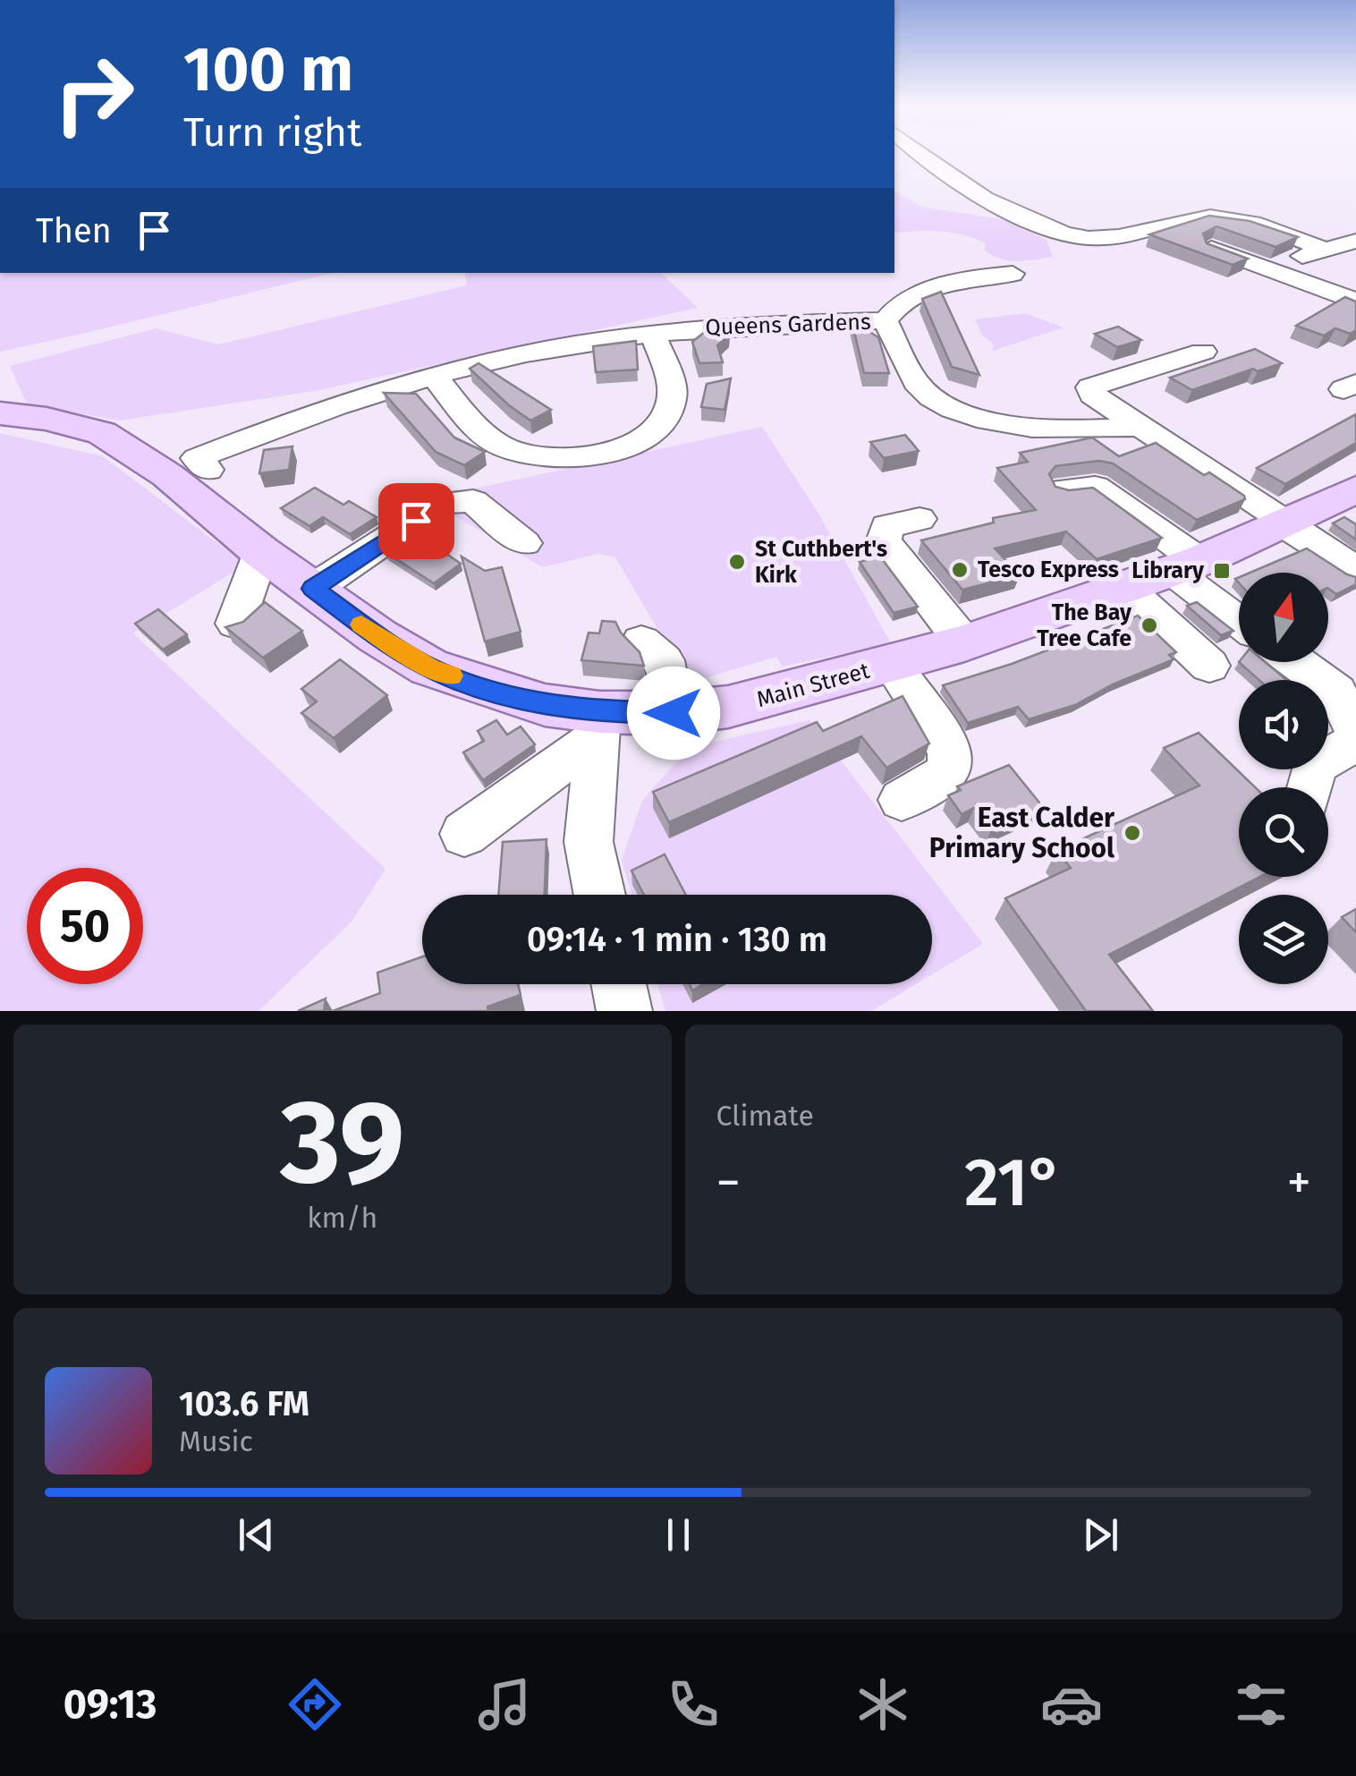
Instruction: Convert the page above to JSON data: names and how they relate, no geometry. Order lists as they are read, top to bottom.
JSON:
{
  "streets": {
    "main road": ["Main Street"],
    "street": ["Queens Gardens"]
  },
  "places": {
    "other": [
      "St Cuthbert's Kirk",
      "Tesco Express",
      "The Bay Tree Cafe",
      "East Calder Primary School"
    ],
    "transit": ["Library"]
  },
  "north": "top",
  "page": {
    "turn": ["100 m", "Turn right"],
    "then": "Then",
    "limit": "50",
    "trip": "09:14 · 1 min · 130 m",
    "tile": [
      ["39", "km/h"],
      "Climate"
    ],
    "heat": ["−", "21°", "+"],
    "song": ["103.6 FM", "Music"],
    "tabs": "09:13"
  }
}
